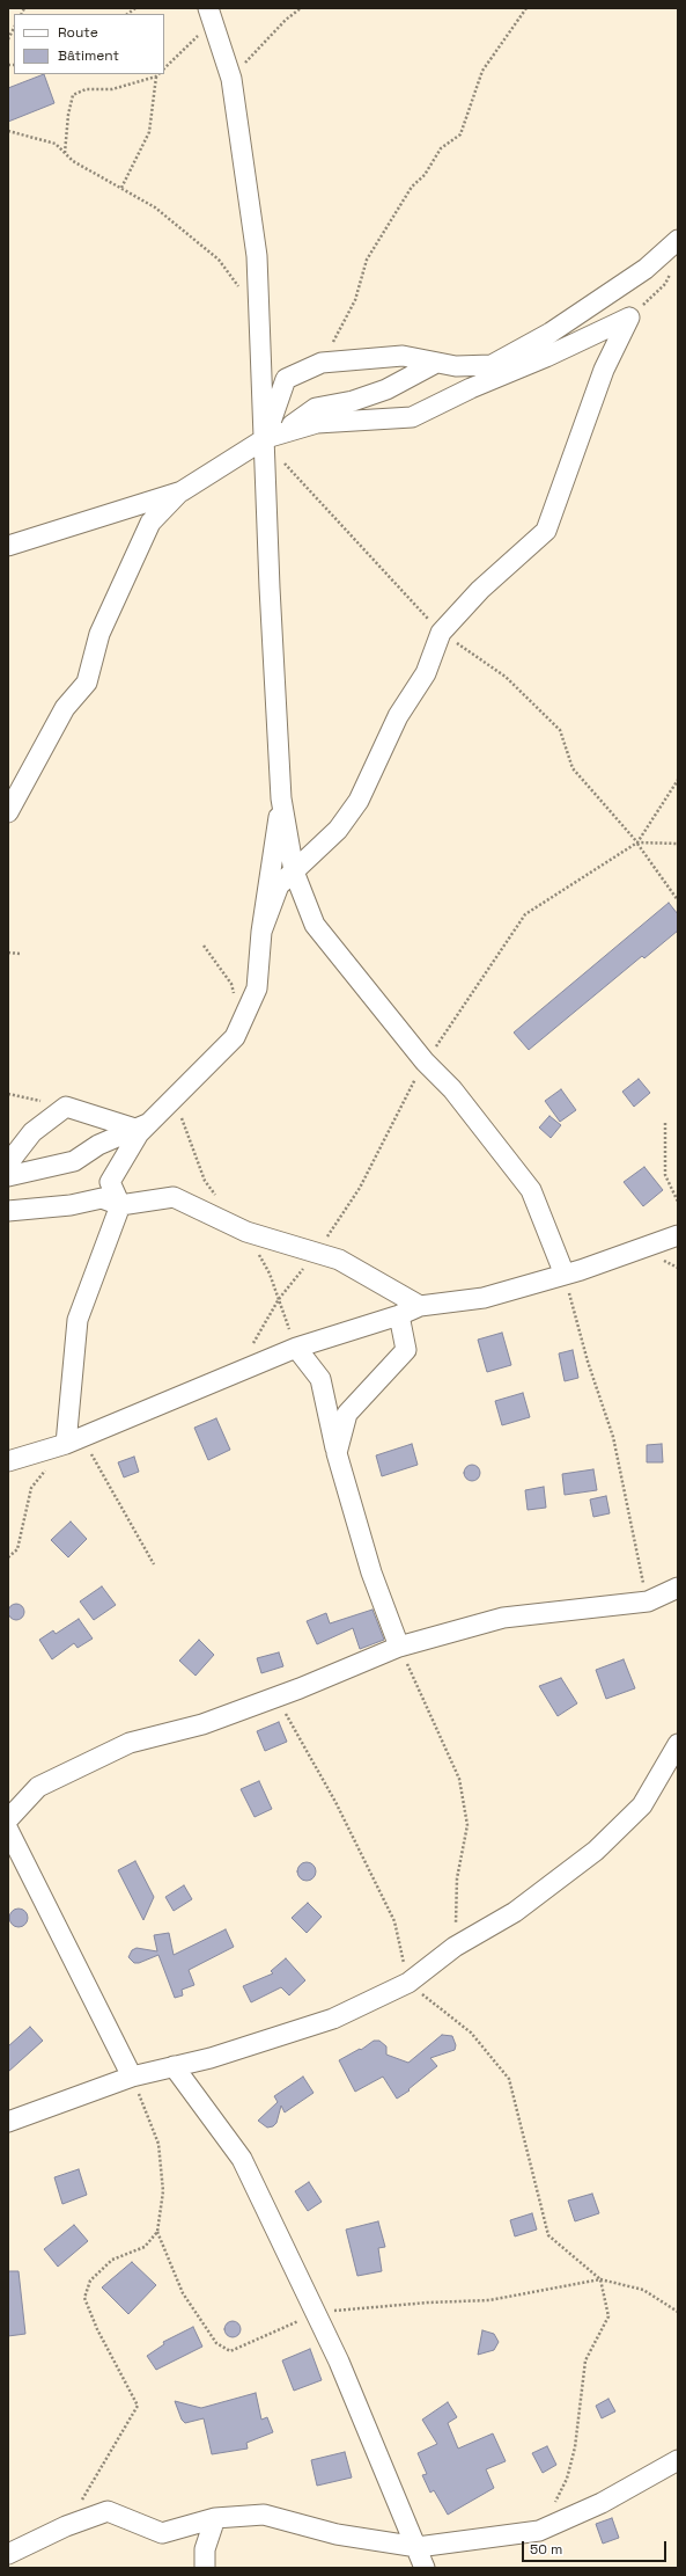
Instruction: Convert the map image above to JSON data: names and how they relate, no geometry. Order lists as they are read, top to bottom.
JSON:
{
  "legend": ["Route", "Bâtiment"],
  "scale_bar": "50 m"
}
